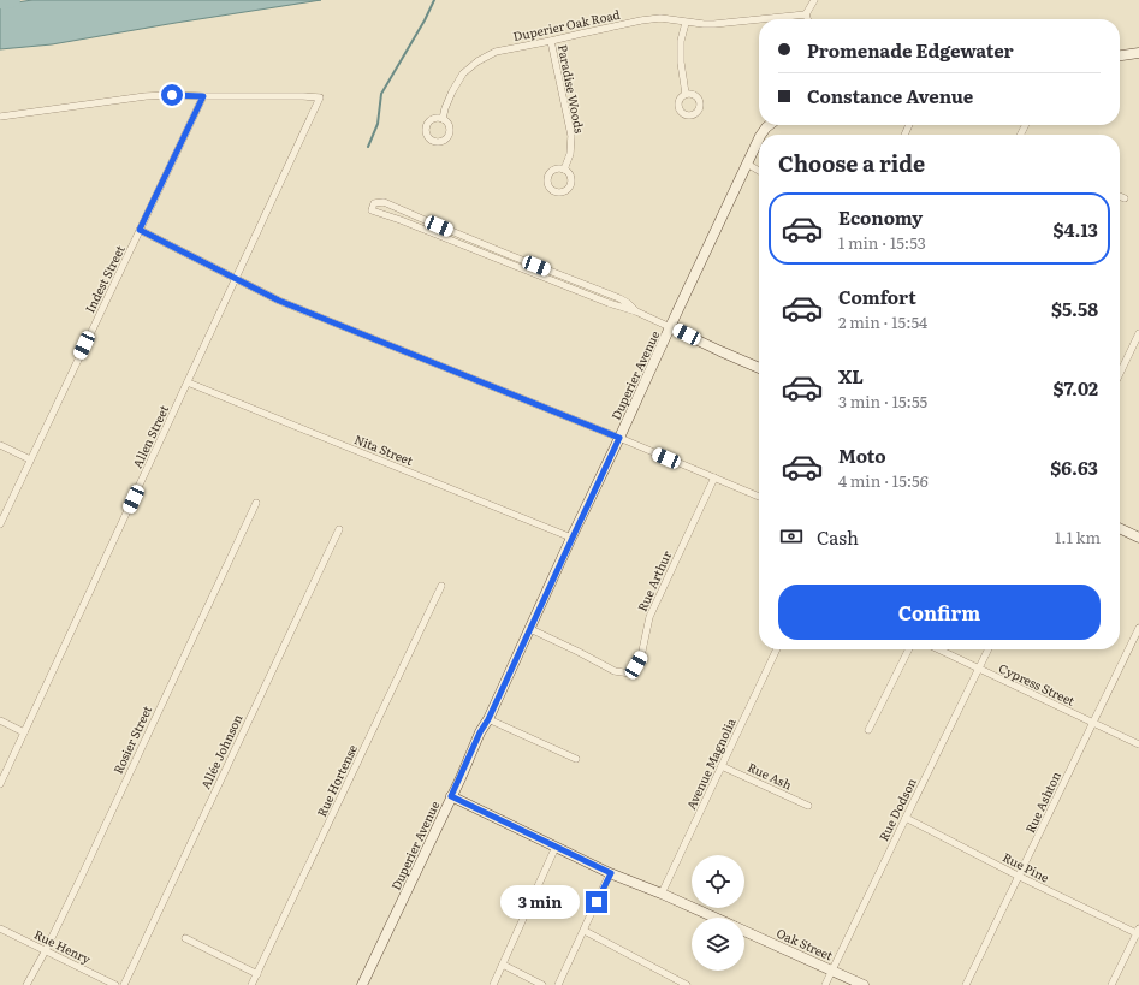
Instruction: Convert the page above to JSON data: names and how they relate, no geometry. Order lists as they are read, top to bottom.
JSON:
{
  "streets": {
    "main road": ["Duperier Avenue", "Oak Street"],
    "street": [
      "Duperier Oak Road",
      "Paradise Woods",
      "Indest Street",
      "Allen Street",
      "Nita Street",
      "Rue Arthur",
      "Cypress Street",
      "Rosier Street",
      "Allée Johnson",
      "Avenue Magnolia",
      "Rue Ash",
      "Rue Hortense",
      "Rue Ashton",
      "Rue Dodson",
      "Rue Pine",
      "Rue Henry"
    ]
  },
  "crossings": [
    ["Duperier Oak Road", "Paradise Woods"],
    ["Indest Street", "Allen Street"],
    ["Duperier Avenue", "Nita Street"],
    ["Duperier Avenue", "Rue Arthur"],
    ["Duperier Avenue", "Oak Street"],
    ["Allen Street", "Nita Street"],
    ["Cypress Street", "Rue Ashton"],
    ["Cypress Street", "Rue Dodson"],
    ["Rosier Street", "Rue Henry"],
    ["Avenue Magnolia", "Rue Ash"],
    ["Avenue Magnolia", "Oak Street"],
    ["Rue Ashton", "Rue Pine"],
    ["Rue Dodson", "Rue Pine"],
    ["Rue Dodson", "Oak Street"]
  ],
  "page": {
    "banner": ["Promenade Edgewater", "Constance Avenue"],
    "heading": "Choose a ride",
    "list": [
      {
        "name": "Economy",
        "note": "1 min · 15:53",
        "value": "$4.13"
      },
      {
        "name": "Comfort",
        "note": "2 min · 15:54",
        "value": "$5.58"
      },
      {
        "name": "XL",
        "note": "3 min · 15:55",
        "value": "$7.02"
      },
      {
        "name": "Moto",
        "note": "4 min · 15:56",
        "value": "$6.63"
      }
    ],
    "pay": ["Cash", "1.1 km"],
    "buttons": "Confirm",
    "bubble": "3 min"
  }
}
